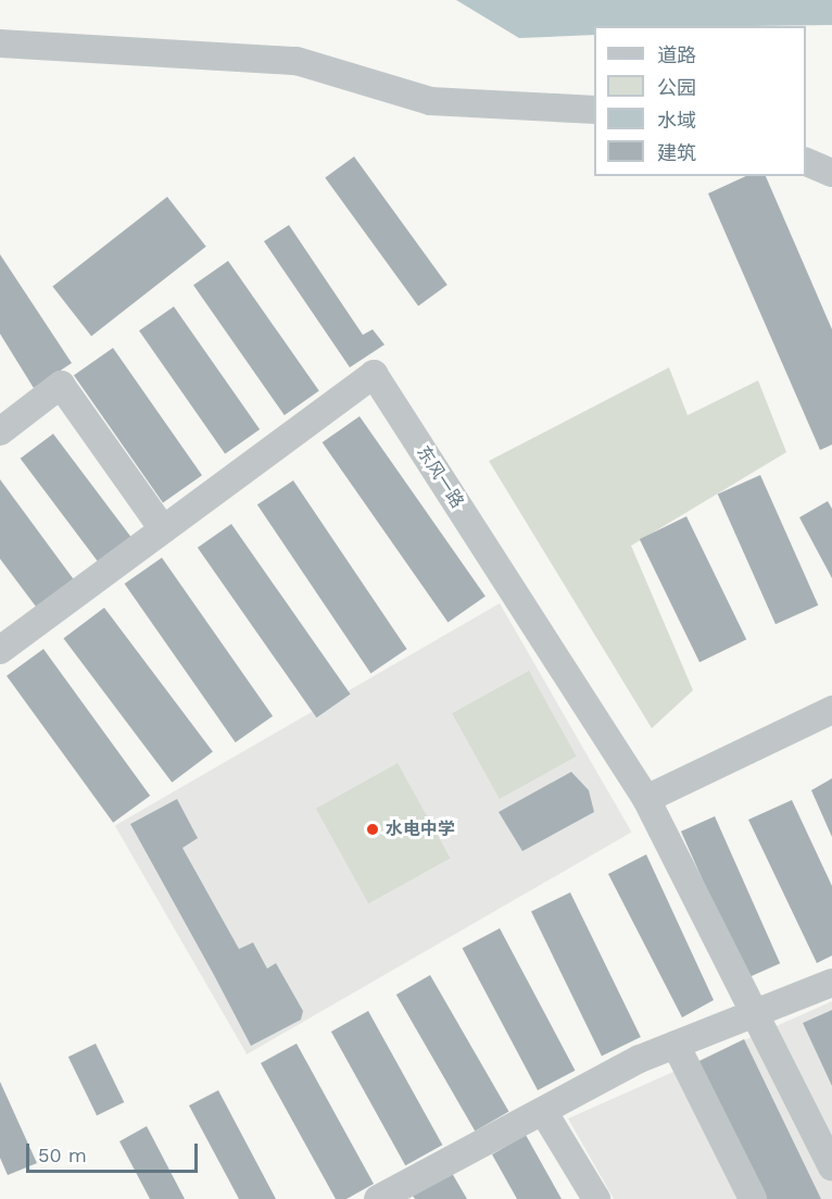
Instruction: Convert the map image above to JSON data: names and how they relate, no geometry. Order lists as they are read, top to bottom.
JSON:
{
  "streets": {
    "street": ["东风一路"]
  },
  "places": ["水电中学"],
  "legend": [
    "道路",
    "公园",
    "水域",
    "建筑"
  ],
  "scale_bar": "50 m"
}
